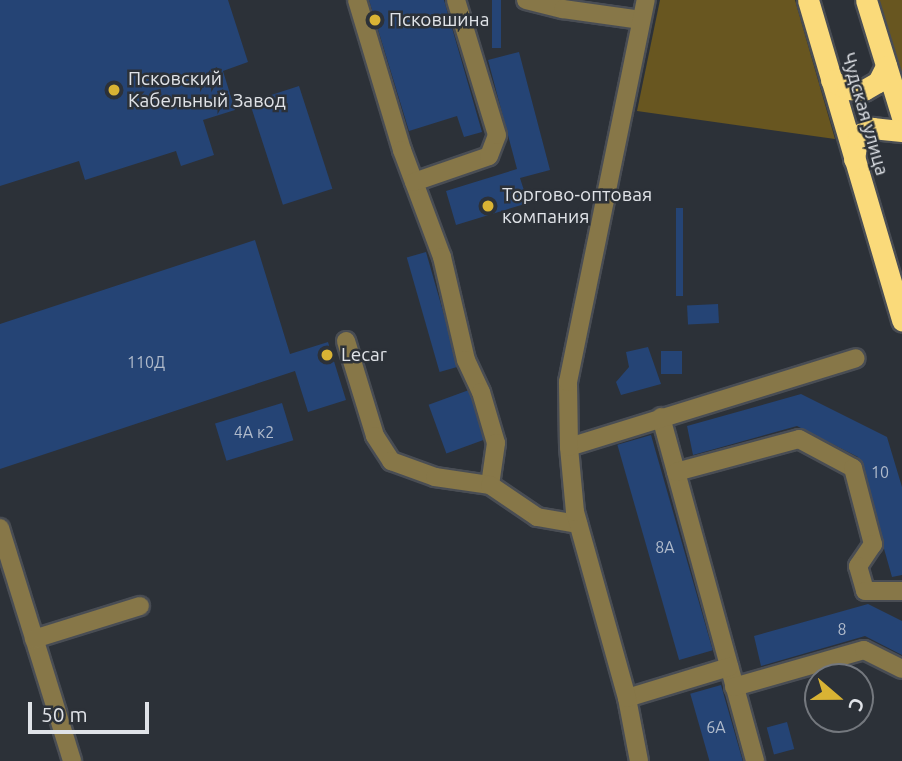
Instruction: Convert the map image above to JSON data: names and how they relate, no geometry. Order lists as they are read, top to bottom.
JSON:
{
  "streets": {
    "highway": ["Чудская улица"]
  },
  "places": [
    "Псковшина",
    "Псковский Кабельный Завод",
    "Торгово-оптовая компания",
    "Lecar"
  ],
  "house_numbers": [
    "110Д",
    "4А к2",
    "10",
    "8А",
    "8",
    "6А"
  ],
  "scale_bar": "50 m",
  "north": "right"
}
